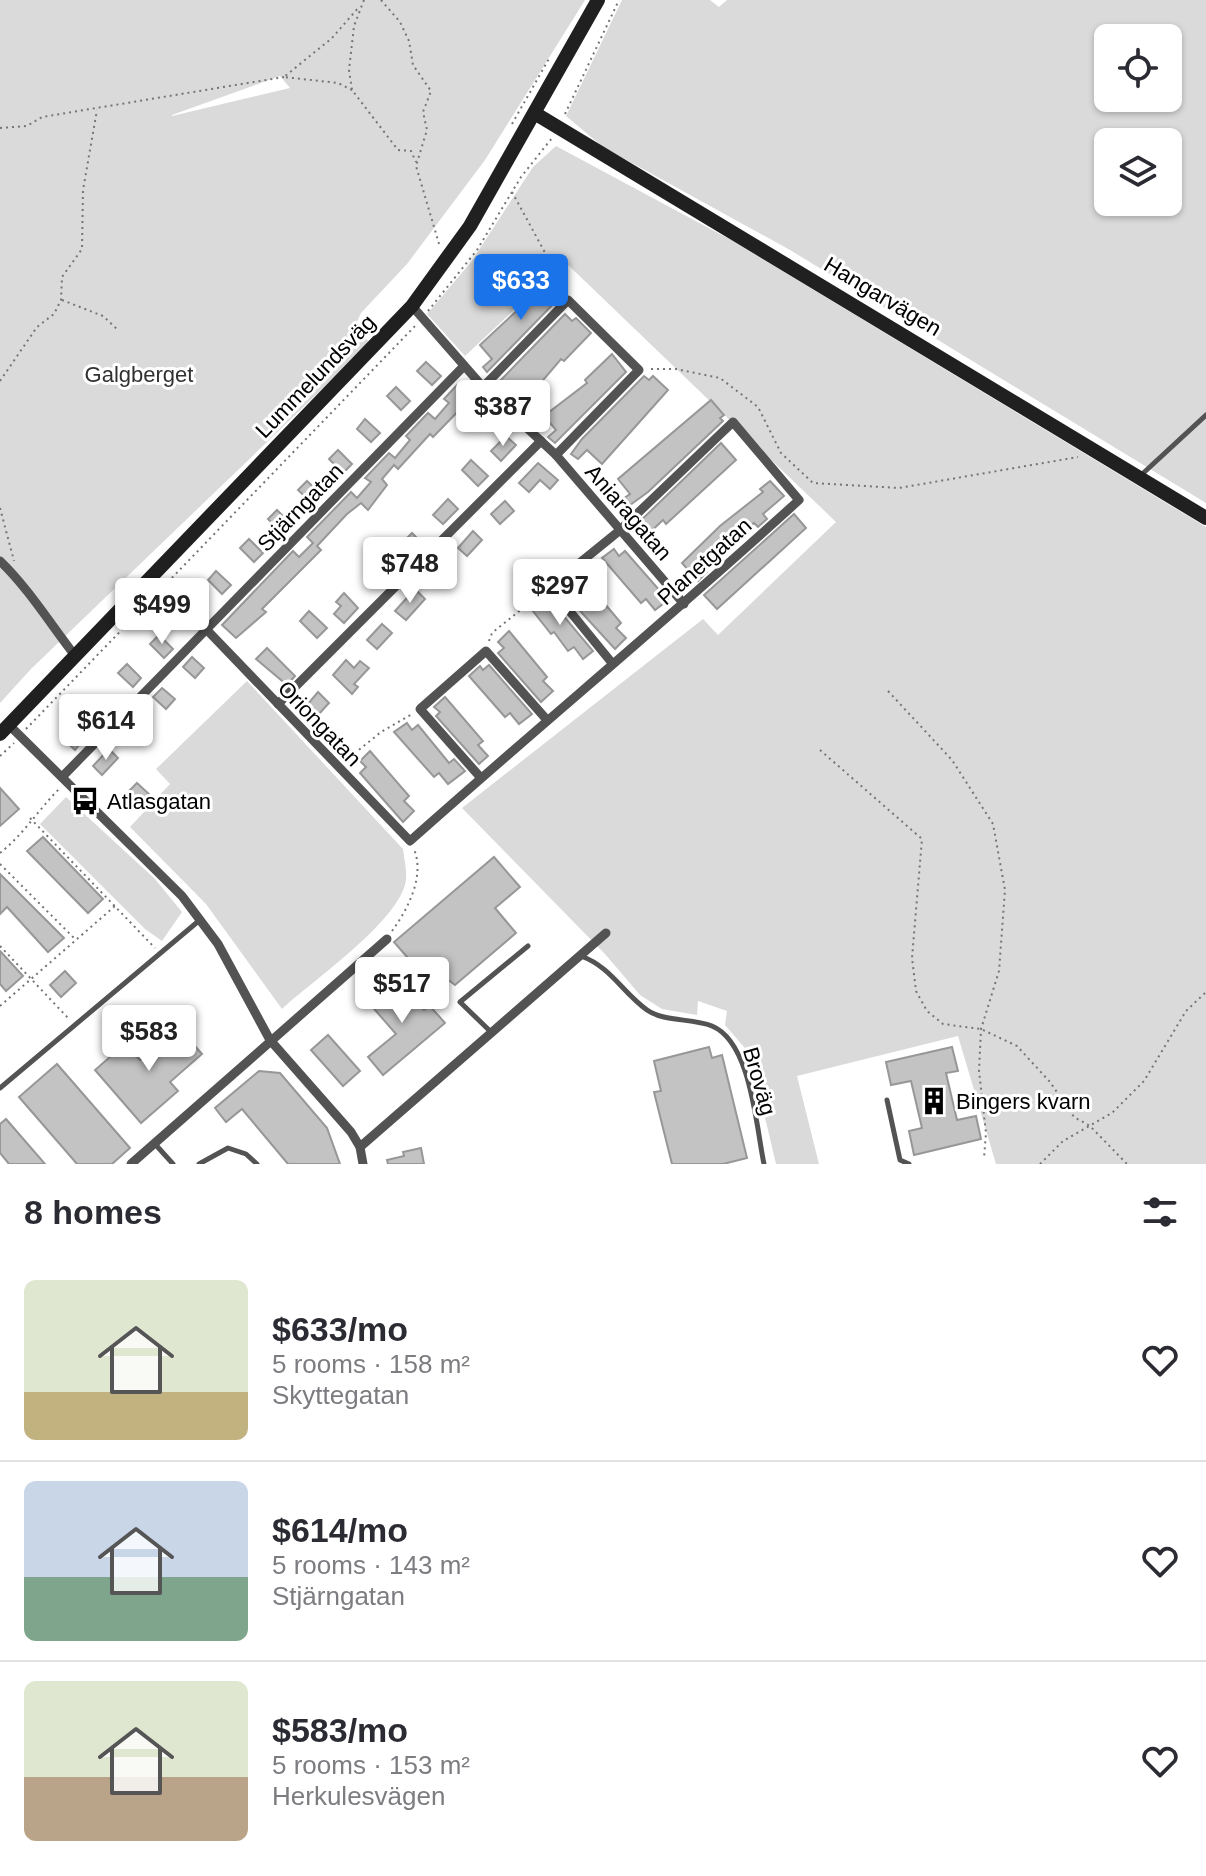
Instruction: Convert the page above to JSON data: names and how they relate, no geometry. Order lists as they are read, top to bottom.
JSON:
{
  "streets": {
    "main road": ["Hangarvägen", "Lummelundsväg"],
    "street": [
      "Stjärngatan",
      "Aniaragatan",
      "Planetgatan",
      "Oriongatan"
    ],
    "lane": ["Broväg"]
  },
  "crossings": [
    ["Hangarvägen", "Lummelundsväg"],
    ["Lummelundsväg", "Aniaragatan"],
    ["Stjärngatan", "Aniaragatan"],
    ["Stjärngatan", "Oriongatan"],
    ["Aniaragatan", "Planetgatan"],
    ["Planetgatan", "Oriongatan"]
  ],
  "parks": ["Galgberget"],
  "places": {
    "bus stop": ["Atlasgatan"],
    "building": ["Bingers kvarn"]
  },
  "page": {
    "price": [
      "$633",
      "$387",
      "$748",
      "$297",
      "$499",
      "$614",
      "$517",
      "$583"
    ],
    "heading": "8 homes",
    "list": [
      {
        "name": "$633/mo",
        "note": "5 rooms · 158 m² · Skyttegatan"
      },
      {
        "name": "$614/mo",
        "note": "5 rooms · 143 m² · Stjärngatan"
      },
      {
        "name": "$583/mo",
        "note": "5 rooms · 153 m² · Herkulesvägen"
      }
    ]
  }
}
